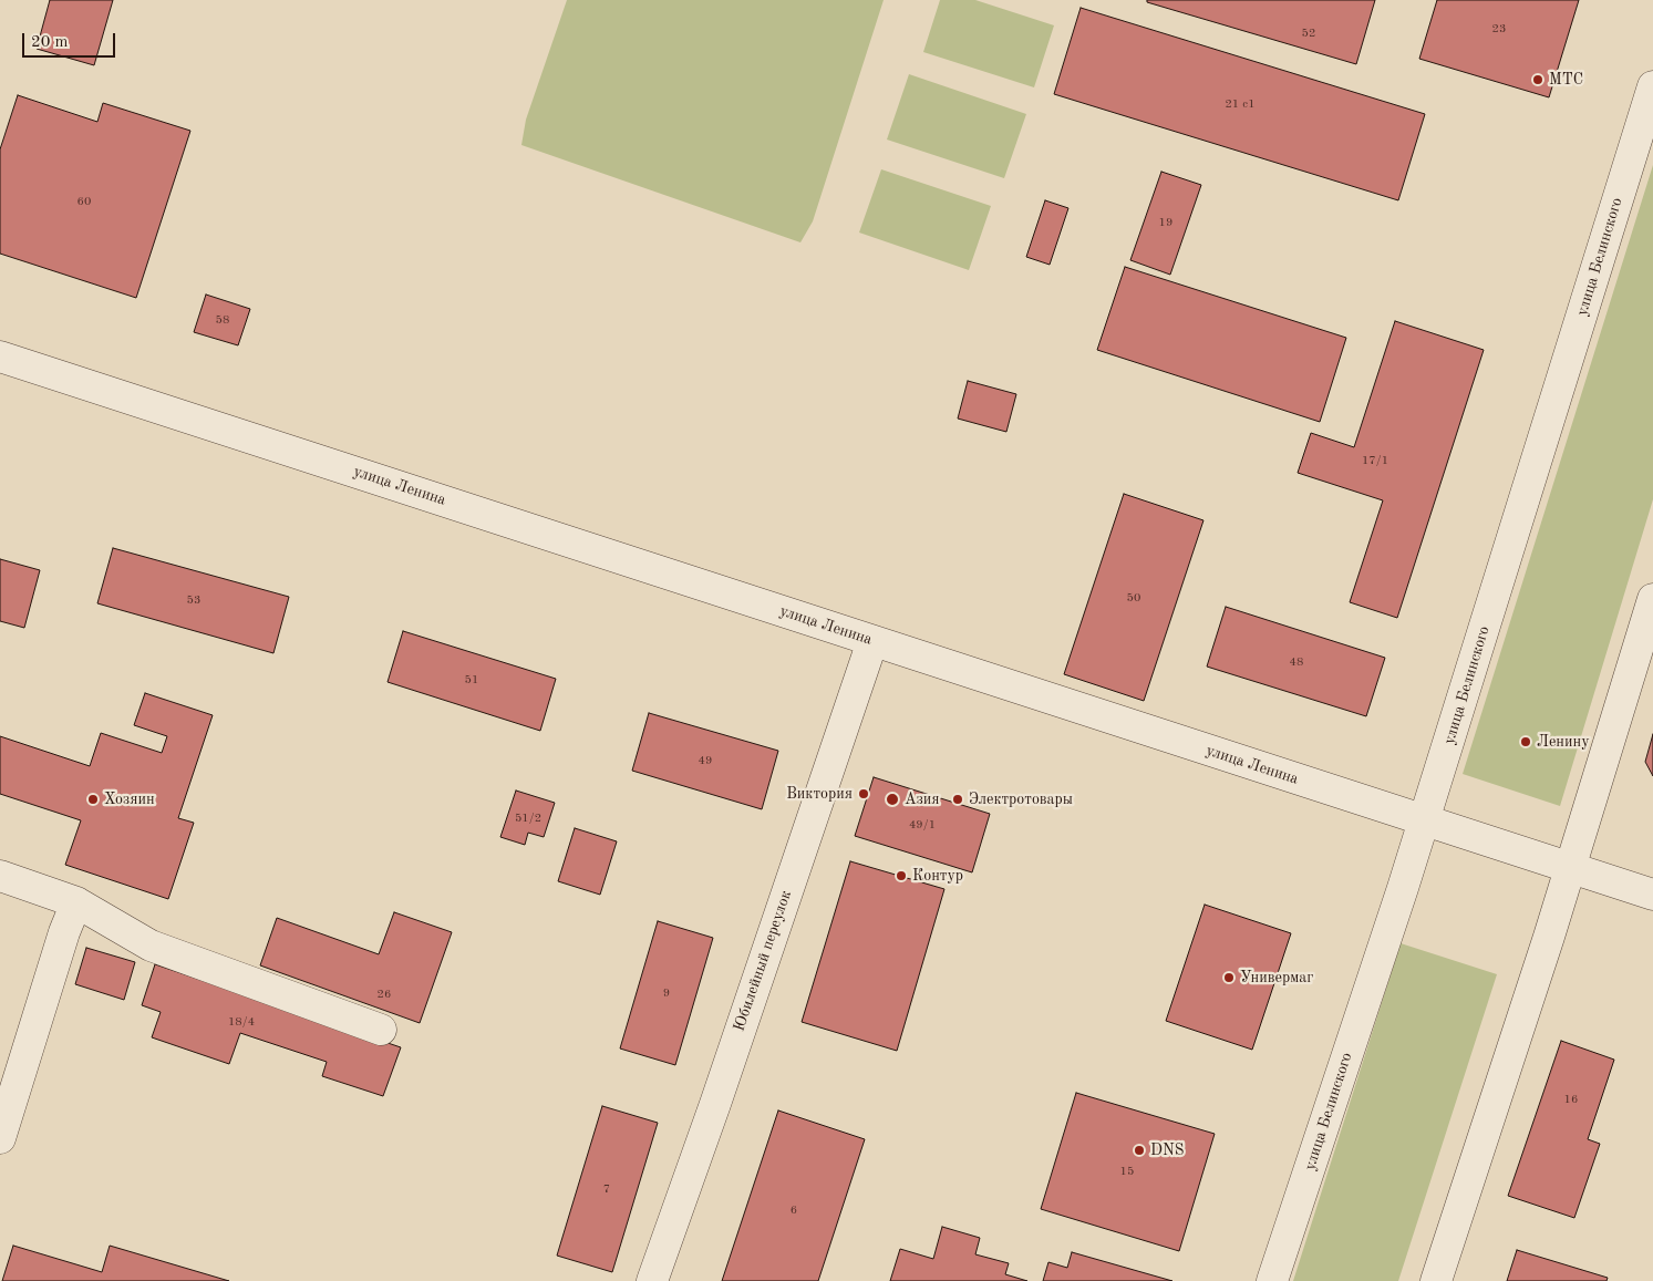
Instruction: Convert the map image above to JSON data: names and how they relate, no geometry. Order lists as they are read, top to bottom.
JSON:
{
  "streets": {
    "street": ["улица Белинского", "улица Ленина", "Юбилейный переулок"]
  },
  "crossings": [
    ["улица Белинского", "улица Ленина"],
    ["улица Ленина", "Юбилейный переулок"]
  ],
  "places": [
    "МТС",
    "Ленину",
    "Виктория",
    "Хозяин",
    "Азия",
    "Электротовары",
    "Контур",
    "Универмаг",
    "DNS"
  ],
  "house_numbers": [
    "23",
    "52",
    "21 с1",
    "60",
    "19",
    "58",
    "17/1",
    "50",
    "53",
    "48",
    "51",
    "49",
    "51/2",
    "49/1",
    "9",
    "26",
    "18/4",
    "16",
    "15",
    "7",
    "6"
  ],
  "scale_bar": "20 m"
}
